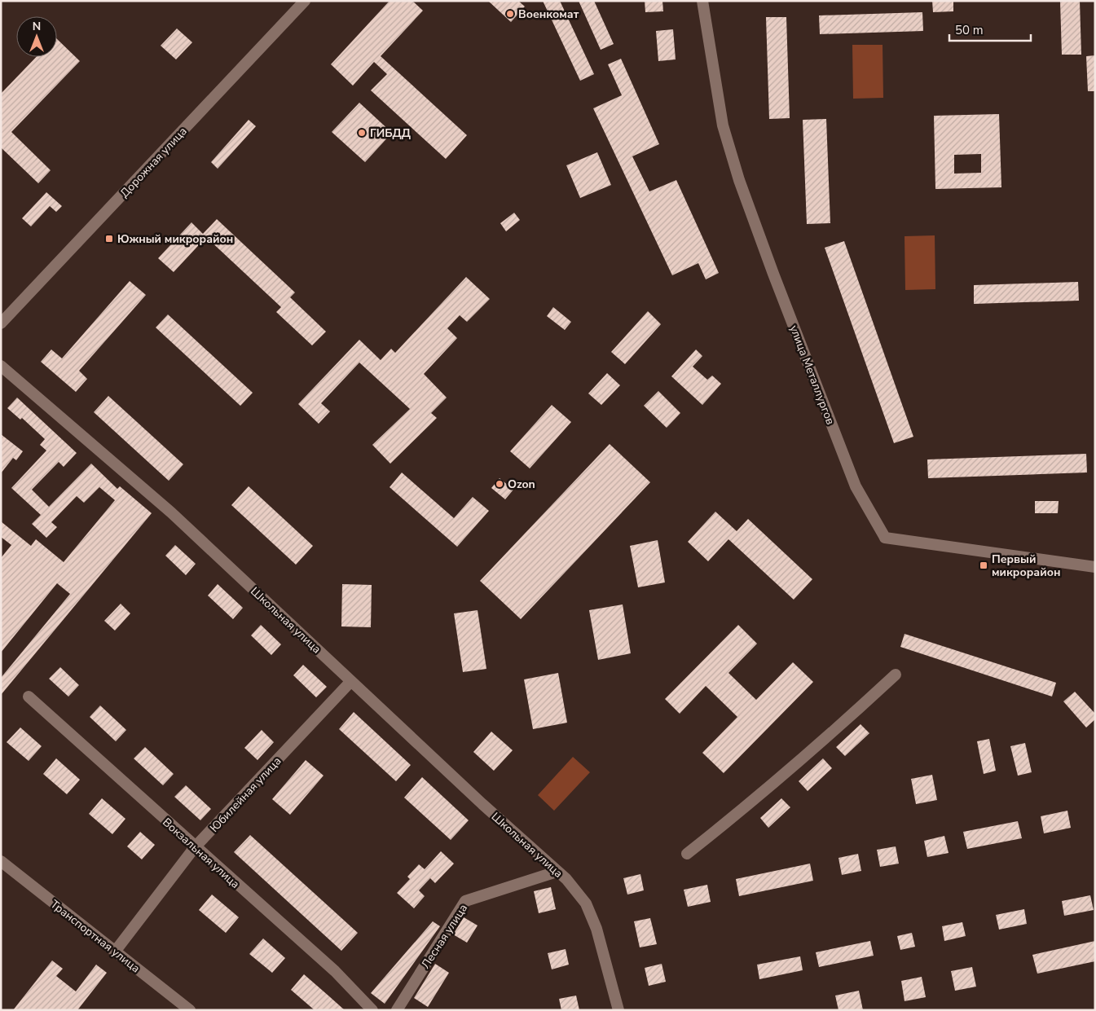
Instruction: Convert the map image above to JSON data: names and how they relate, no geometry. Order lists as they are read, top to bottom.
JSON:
{
  "streets": {
    "street": [
      "Дорожная улица",
      "улица Металлургов",
      "Школьная улица",
      "Юбилейная улица",
      "Вокзальная улица",
      "Транспортная улица",
      "Лесная улица"
    ]
  },
  "crossings": [
    ["Школьная улица", "Юбилейная улица"],
    ["Школьная улица", "Лесная улица"],
    ["Юбилейная улица", "Вокзальная улица"],
    ["Юбилейная улица", "Транспортная улица"]
  ],
  "places": {
    "other": ["Военкомат", "ГИБДД", "Ozon"],
    "transit": ["Южный микрорайон", "Первый микрорайон"]
  },
  "scale_bar": "50 m",
  "north": "top"
}
